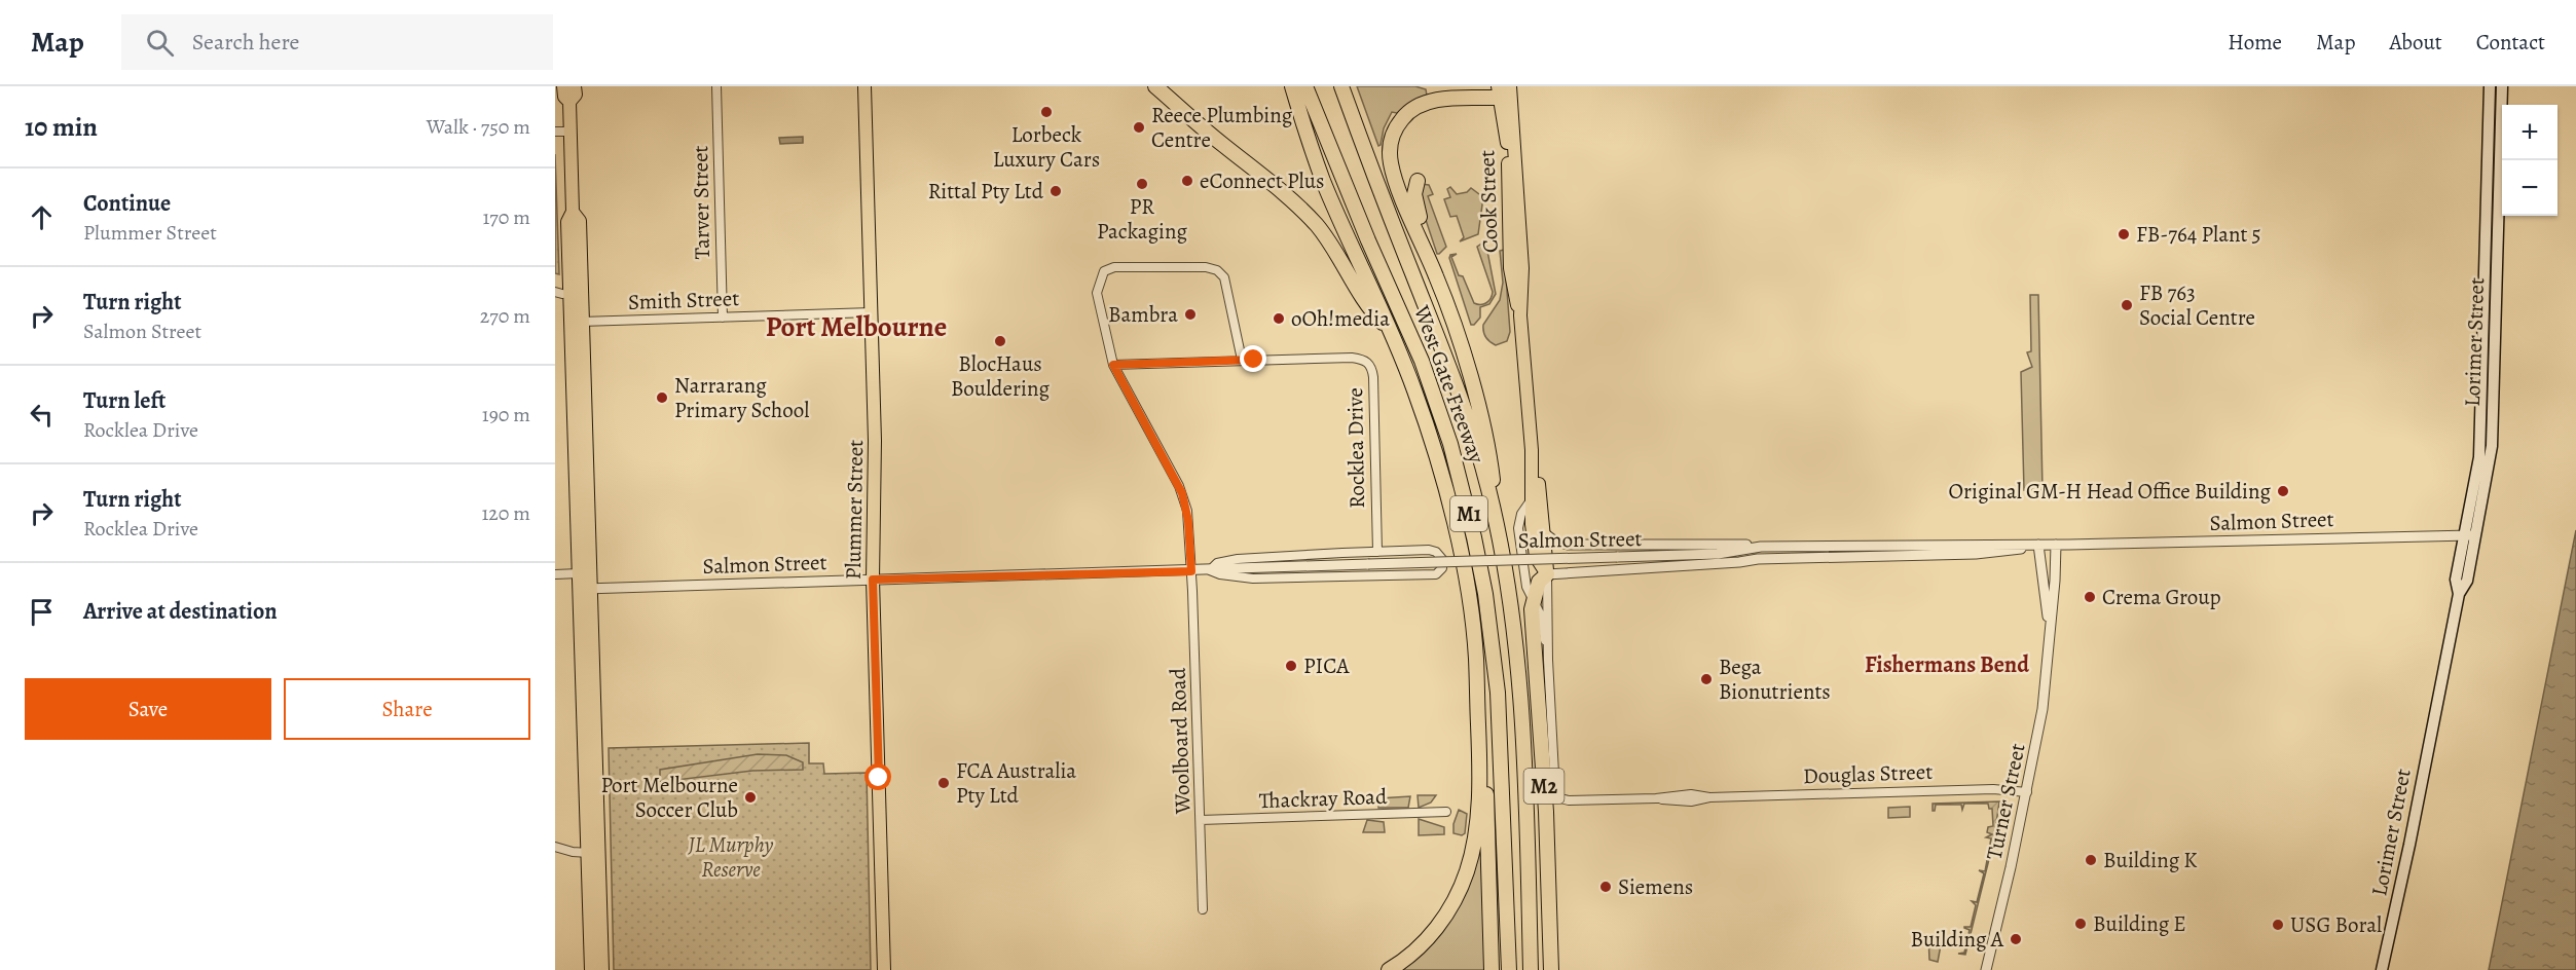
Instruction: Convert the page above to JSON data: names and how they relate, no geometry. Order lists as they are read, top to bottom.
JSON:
{
  "streets": {
    "highway": ["West Gate Freeway", "M1", "M2"],
    "main road": ["Cook Street", "Lorimer Street", "Plummer Street"],
    "street": [
      "Tarver Street",
      "Smith Street",
      "Rocklea Drive",
      "Salmon Street",
      "Woolboard Road",
      "Douglas Street",
      "Thackray Road",
      "Turner Street"
    ]
  },
  "crossings": [
    ["Cook Street", "Salmon Street"],
    ["Cook Street", "Douglas Street"],
    ["Cook Street", "M2"],
    ["Tarver Street", "Smith Street"],
    ["Smith Street", "Plummer Street"],
    ["Lorimer Street", "Salmon Street"],
    ["West Gate Freeway", "M2"],
    ["Rocklea Drive", "Salmon Street"],
    ["Plummer Street", "Salmon Street"],
    ["Salmon Street", "Woolboard Road"],
    ["Salmon Street", "M2"],
    ["Salmon Street", "Turner Street"],
    ["Woolboard Road", "Thackray Road"],
    ["Douglas Street", "Turner Street"]
  ],
  "districts": ["Port Melbourne", "Fishermans Bend"],
  "parks": ["JL Murphy Reserve"],
  "places": [
    "Lorbeck Luxury Cars",
    "Reece Plumbing Centre",
    "eConnect Plus",
    "PR Packaging",
    "Rittal Pty Ltd",
    "FB-764 Plant 5",
    "FB 763 Social Centre",
    "Bambra",
    "oOh!media",
    "BlocHaus Bouldering",
    "Narrarang Primary School",
    "Original GM-H Head Office Building",
    "Crema Group",
    "PICA",
    "Bega Bionutrients",
    "FCA Australia Pty Ltd",
    "Port Melbourne Soccer Club",
    "Building K",
    "Siemens",
    "Building E",
    "USG Boral",
    "Building A"
  ],
  "page": {
    "header": "Map",
    "search": "Search here",
    "nav": [
      "Home",
      "Map",
      "About",
      "Contact"
    ],
    "heading": ["10 min", "Walk · 750 m"],
    "map_buttons": ["+", "−"],
    "list": [
      ["Continue", "Plummer Street", "170 m"],
      ["Turn right", "Salmon Street", "270 m"],
      ["Turn left", "Rocklea Drive", "190 m"],
      ["Turn right", "Rocklea Drive", "120 m"],
      "Arrive at destination"
    ],
    "buttons": ["Save", "Share"]
  }
}
